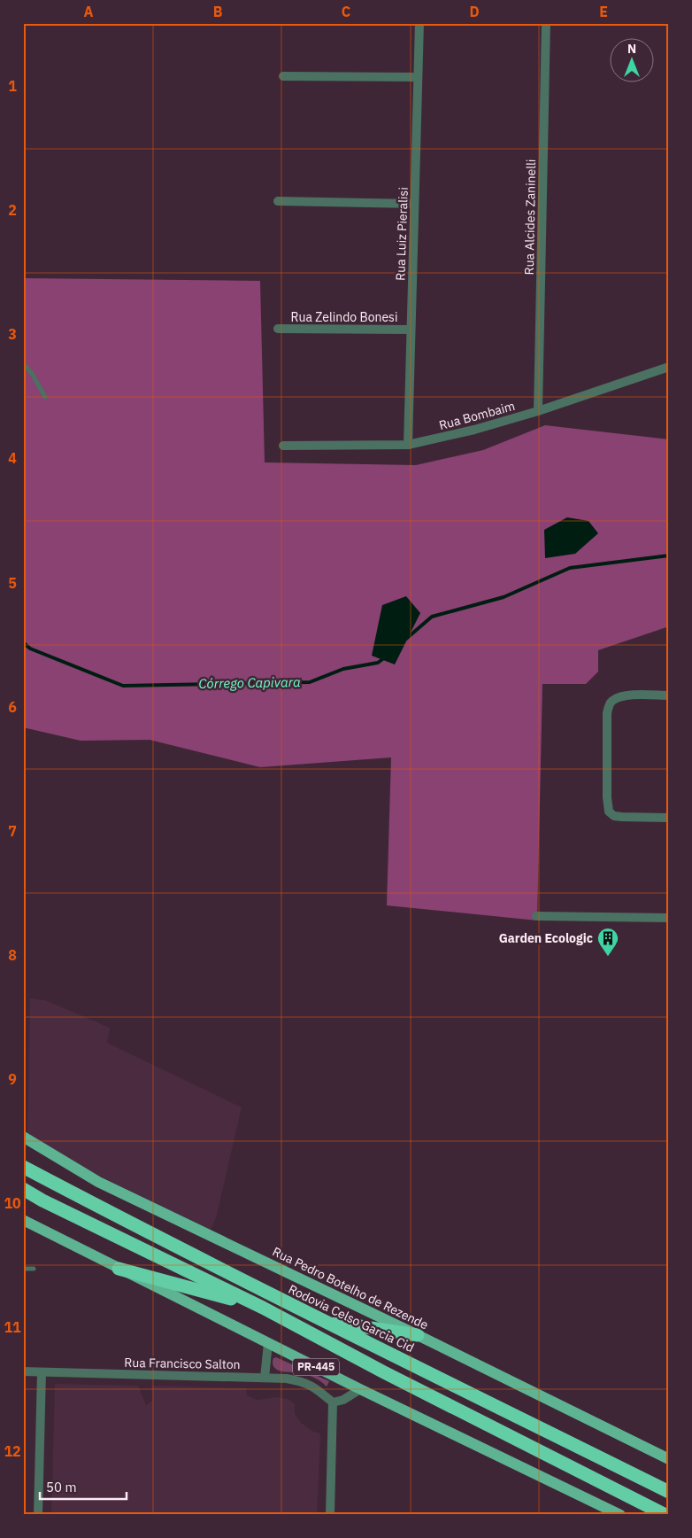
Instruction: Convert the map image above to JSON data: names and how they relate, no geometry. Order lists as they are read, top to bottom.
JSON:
{
  "streets": {
    "highway": ["Rodovia Celso Garcia Cid", "PR-445"],
    "main road": ["Rua Pedro Botelho de Rezende"],
    "street": [
      "Rua Alcides Zaninelli",
      "Rua Luiz Pieralisi",
      "Rua Zelindo Bonesi",
      "Rua Bombaim",
      "Rua Francisco Salton"
    ]
  },
  "crossings": [
    ["Rua Alcides Zaninelli", "Rua Bombaim"],
    ["Rua Luiz Pieralisi", "Rua Zelindo Bonesi"],
    ["Rua Luiz Pieralisi", "Rua Bombaim"]
  ],
  "water": ["Córrego Capivara"],
  "places": {
    "building": ["Garden Ecologic"]
  },
  "scale_bar": "50 m",
  "north": "top",
  "grid": {
    "columns": [
      "A",
      "B",
      "C",
      "D",
      "E"
    ],
    "rows": [
      "1",
      "2",
      "3",
      "4",
      "5",
      "6",
      "7",
      "8",
      "9",
      "10",
      "11",
      "12"
    ]
  }
}
